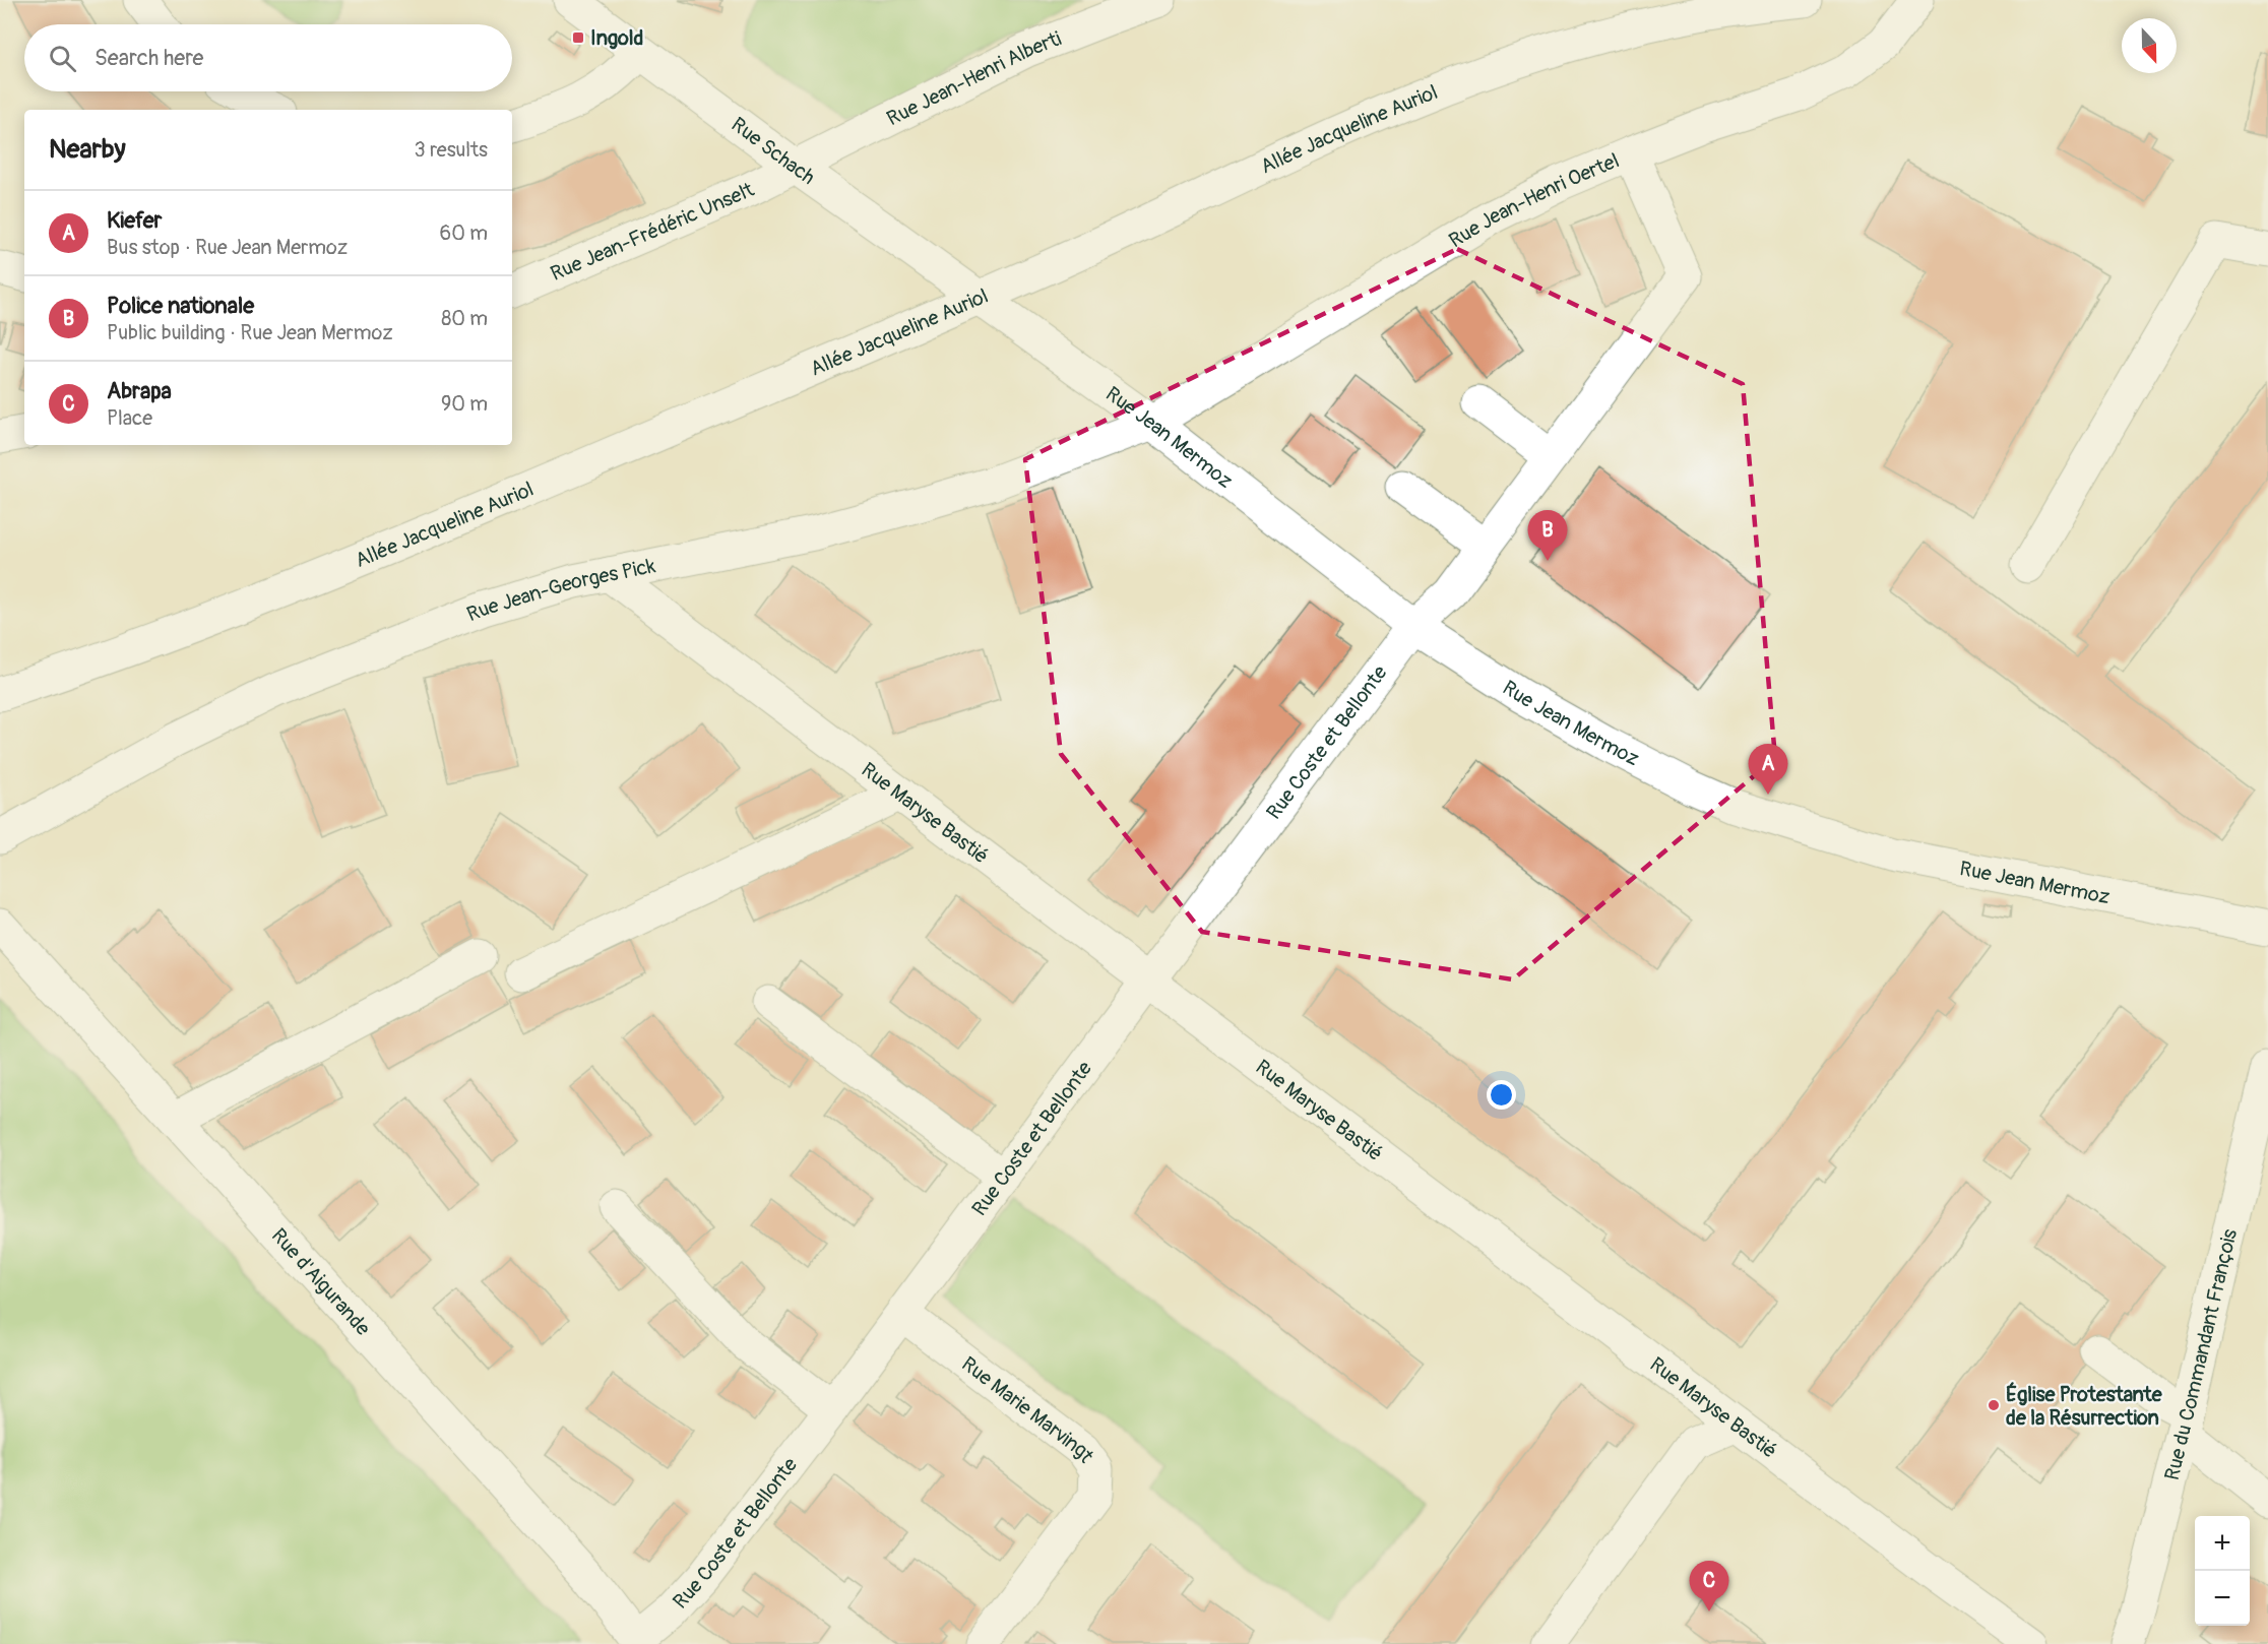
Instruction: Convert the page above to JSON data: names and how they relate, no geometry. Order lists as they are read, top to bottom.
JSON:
{
  "streets": {
    "street": [
      "Rue Jean-Henri Alberti",
      "Allée Jacqueline Auriol",
      "Rue Schach",
      "Rue Jean-Henri Oertel",
      "Rue Jean-Frédéric Unselt",
      "Rue Jean Mermoz",
      "Rue Jean-Georges Pick",
      "Rue Coste et Bellonte",
      "Rue Maryse Bastié",
      "Rue d'Aigurande",
      "Rue du Commandant François",
      "Rue Marie Marvingt"
    ]
  },
  "crossings": [
    ["Rue Jean-Henri Alberti", "Rue Schach"],
    ["Rue Jean-Henri Alberti", "Rue Jean-Frédéric Unselt"],
    ["Allée Jacqueline Auriol", "Rue Schach"],
    ["Allée Jacqueline Auriol", "Rue Jean Mermoz"],
    ["Rue Schach", "Rue Jean-Frédéric Unselt"],
    ["Rue Schach", "Rue Jean Mermoz"],
    ["Rue Jean-Henri Oertel", "Rue Jean Mermoz"],
    ["Rue Jean-Henri Oertel", "Rue Jean-Georges Pick"],
    ["Rue Jean-Henri Oertel", "Rue Coste et Bellonte"],
    ["Rue Jean Mermoz", "Rue Jean-Georges Pick"],
    ["Rue Jean Mermoz", "Rue Coste et Bellonte"],
    ["Rue Jean-Georges Pick", "Rue Maryse Bastié"],
    ["Rue Coste et Bellonte", "Rue Maryse Bastié"],
    ["Rue Coste et Bellonte", "Rue d'Aigurande"],
    ["Rue Coste et Bellonte", "Rue Marie Marvingt"]
  ],
  "places": {
    "transit": ["Ingold"],
    "other": ["Église Protestante de la Résurrection"]
  },
  "north": "bottom",
  "page": {
    "search": "Search here",
    "heading": ["Nearby", "3 results"],
    "list": [
      {
        "mark": "A",
        "name": "Kiefer",
        "note": "Bus stop · Rue Jean Mermoz",
        "value": "60 m"
      },
      {
        "mark": "B",
        "name": "Police nationale",
        "note": "Public building · Rue Jean Mermoz",
        "value": "80 m"
      },
      {
        "mark": "C",
        "name": "Abrapa",
        "note": "Place",
        "value": "90 m"
      }
    ],
    "pins": ["B", "A", "C"],
    "map_buttons": ["+", "−"]
  }
}
